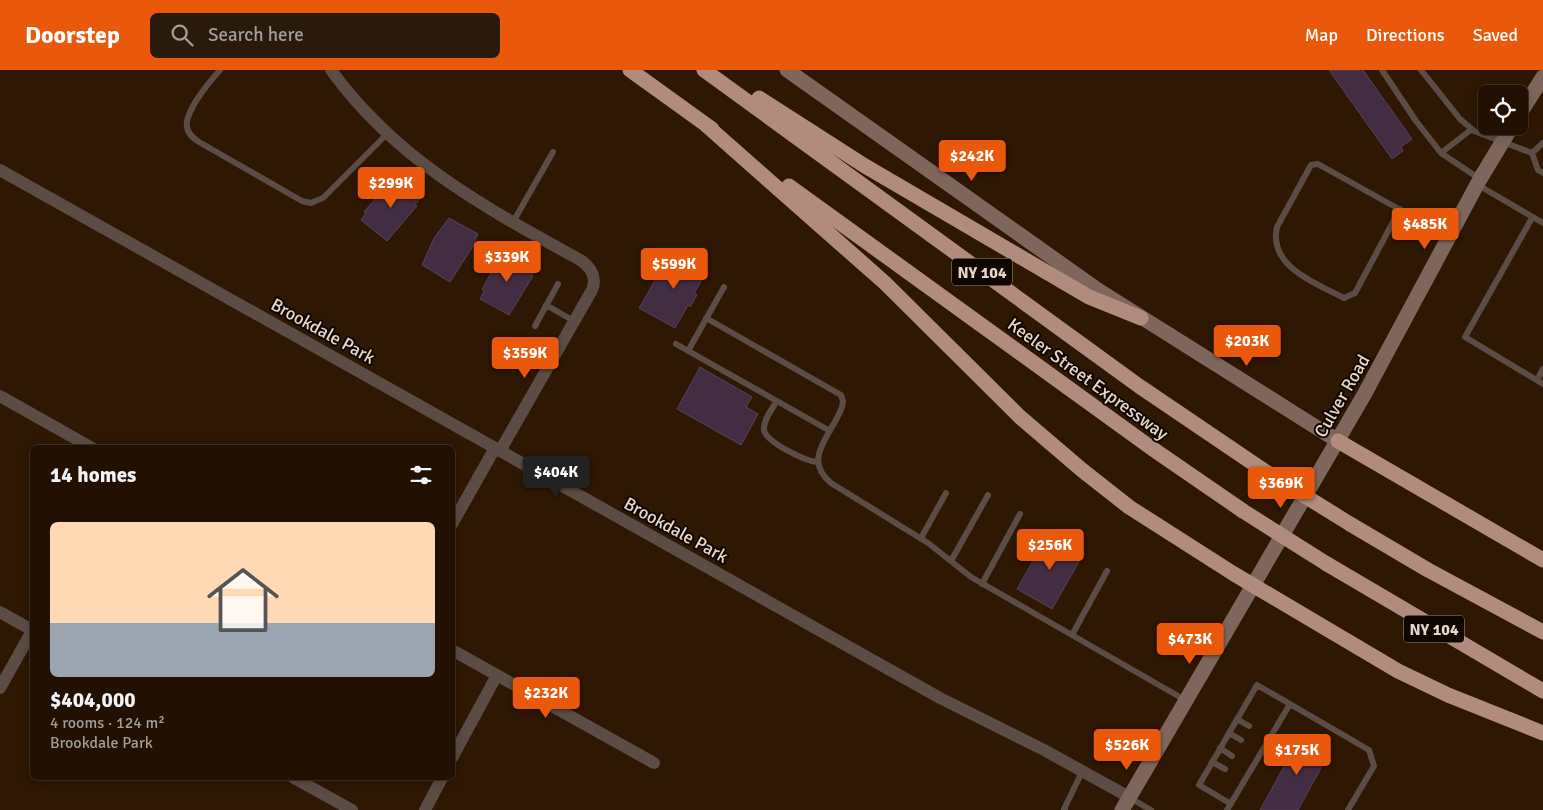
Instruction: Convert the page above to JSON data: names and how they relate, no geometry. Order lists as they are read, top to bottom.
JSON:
{
  "streets": {
    "highway": ["NY 104", "Keeler Street Expressway"],
    "main road": ["Culver Road"],
    "street": ["Brookdale Park"]
  },
  "crossings": [
    ["Brookdale Park", "Culver Road"]
  ],
  "page": {
    "header": "Doorstep",
    "search": "Search here",
    "nav": ["Map", "Directions", "Saved"],
    "price": [
      "$242K",
      "$299K",
      "$485K",
      "$339K",
      "$599K",
      "$203K",
      "$359K",
      "$404K",
      "$369K",
      "$256K",
      "$473K",
      "$232K",
      "$526K",
      "$175K"
    ],
    "heading": "14 homes",
    "list": [
      {
        "name": "$404,000",
        "note": "4 rooms · 124 m² · Brookdale Park"
      }
    ]
  }
}
